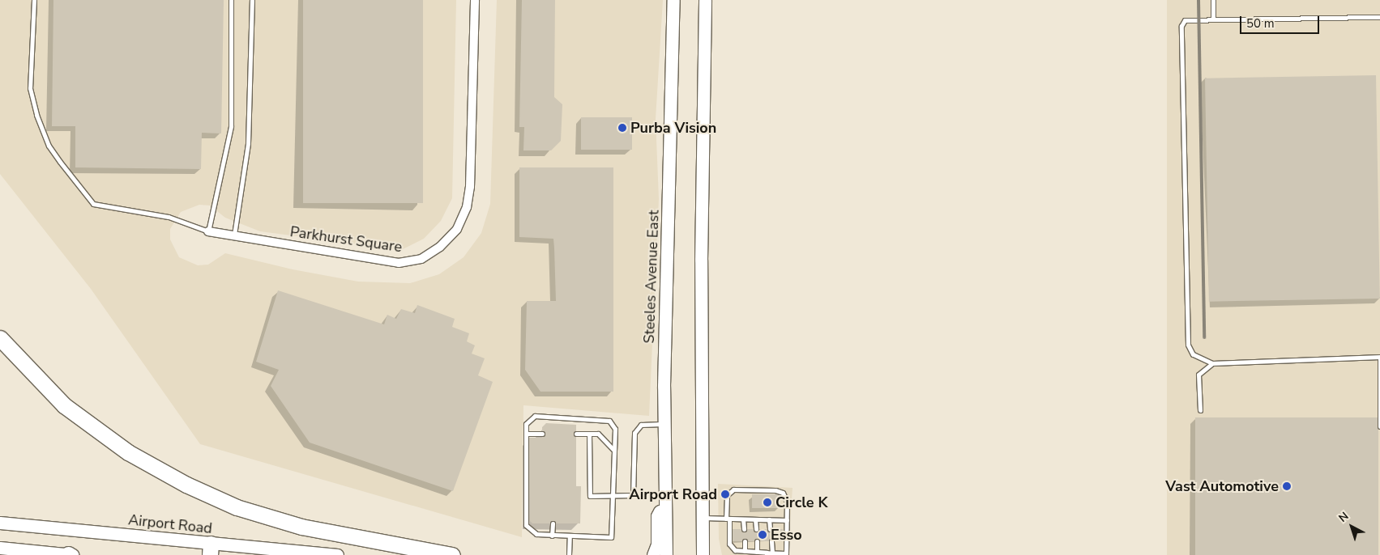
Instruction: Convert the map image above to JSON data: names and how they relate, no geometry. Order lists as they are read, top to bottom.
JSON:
{
  "streets": {
    "main road": ["Steeles Avenue East", "Airport Road"],
    "street": ["Parkhurst Square"]
  },
  "places": [
    "Purba Vision",
    "Vast Automotive",
    "Airport Road",
    "Circle K",
    "Esso"
  ],
  "scale_bar": "50 m",
  "north": "top left"
}
